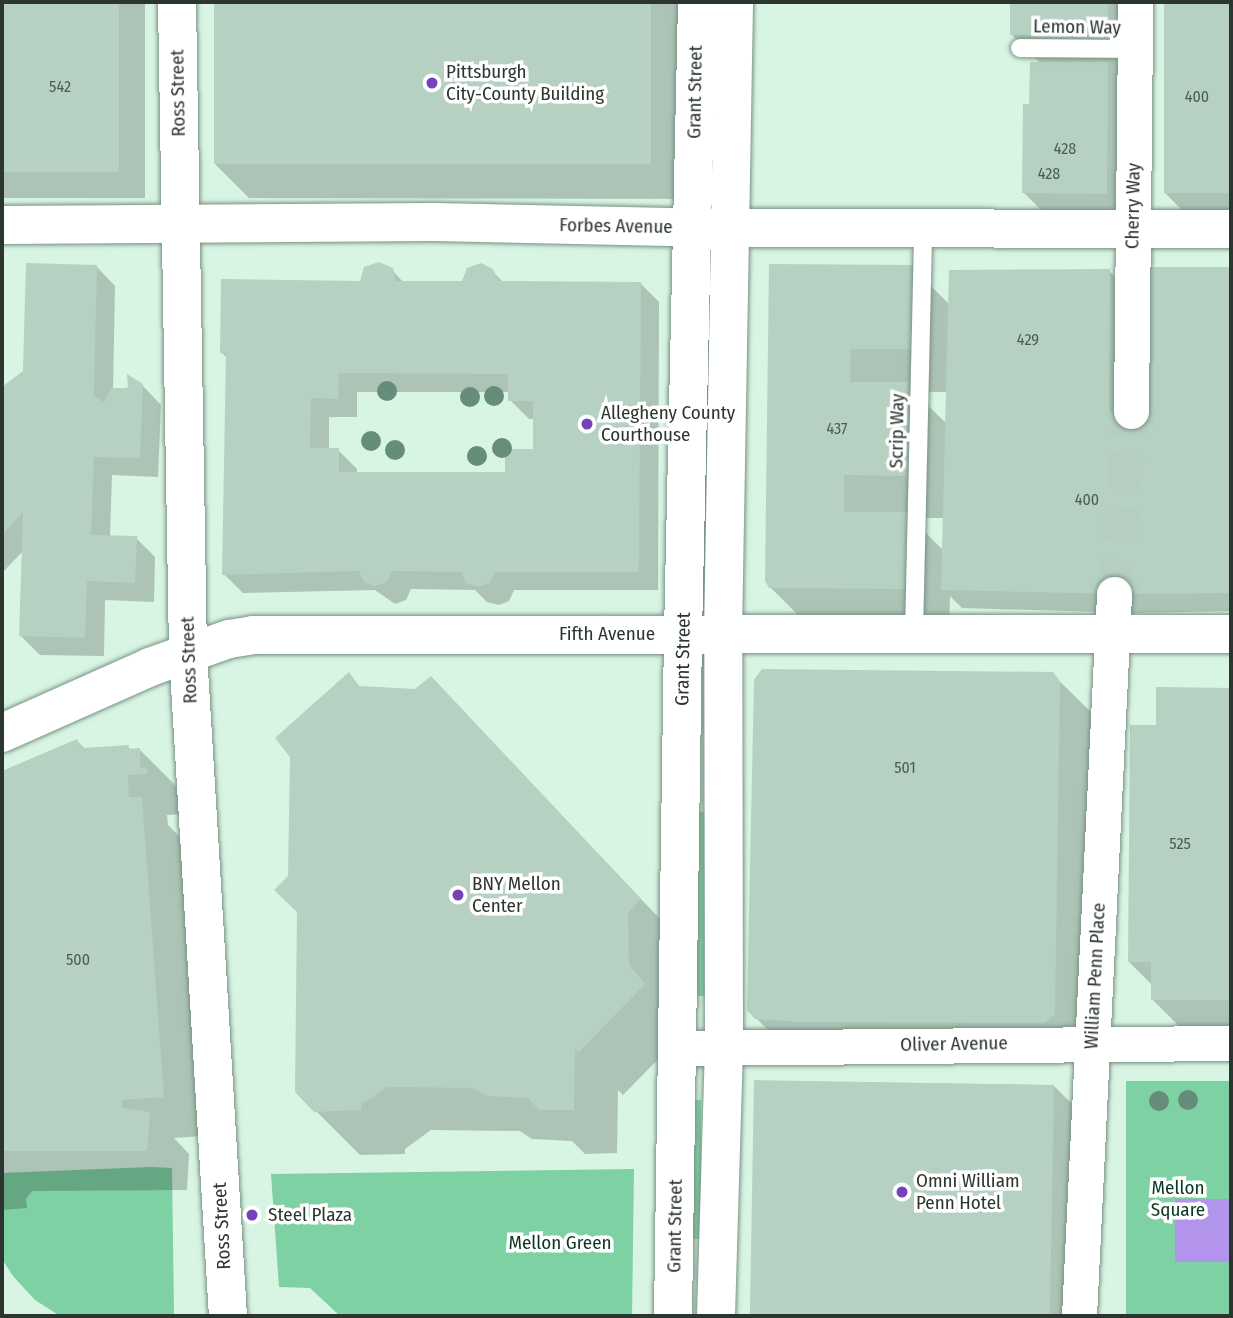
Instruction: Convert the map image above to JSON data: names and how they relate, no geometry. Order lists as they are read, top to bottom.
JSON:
{
  "streets": {
    "main road": [
      "Grant Street",
      "Ross Street",
      "Forbes Avenue",
      "Fifth Avenue"
    ],
    "street": ["Cherry Way", "William Penn Place", "Oliver Avenue"],
    "lane": ["Lemon Way", "Scrip Way"]
  },
  "crossings": [
    ["Lemon Way", "Cherry Way"],
    ["Grant Street", "Forbes Avenue"],
    ["Grant Street", "Fifth Avenue"],
    ["Grant Street", "Oliver Avenue"],
    ["Ross Street", "Forbes Avenue"],
    ["Ross Street", "Fifth Avenue"],
    ["Cherry Way", "Forbes Avenue"],
    ["Forbes Avenue", "Scrip Way"],
    ["Scrip Way", "Fifth Avenue"],
    ["Fifth Avenue", "William Penn Place"],
    ["William Penn Place", "Oliver Avenue"]
  ],
  "parks": ["Mellon Square", "Mellon Green"],
  "places": [
    "Pittsburgh City-County Building",
    "Allegheny County Courthouse",
    "BNY Mellon Center",
    "Omni William Penn Hotel",
    "Steel Plaza"
  ],
  "house_numbers": [
    "542",
    "400",
    "428",
    "428",
    "429",
    "437",
    "400",
    "501",
    "525",
    "500"
  ]
}
